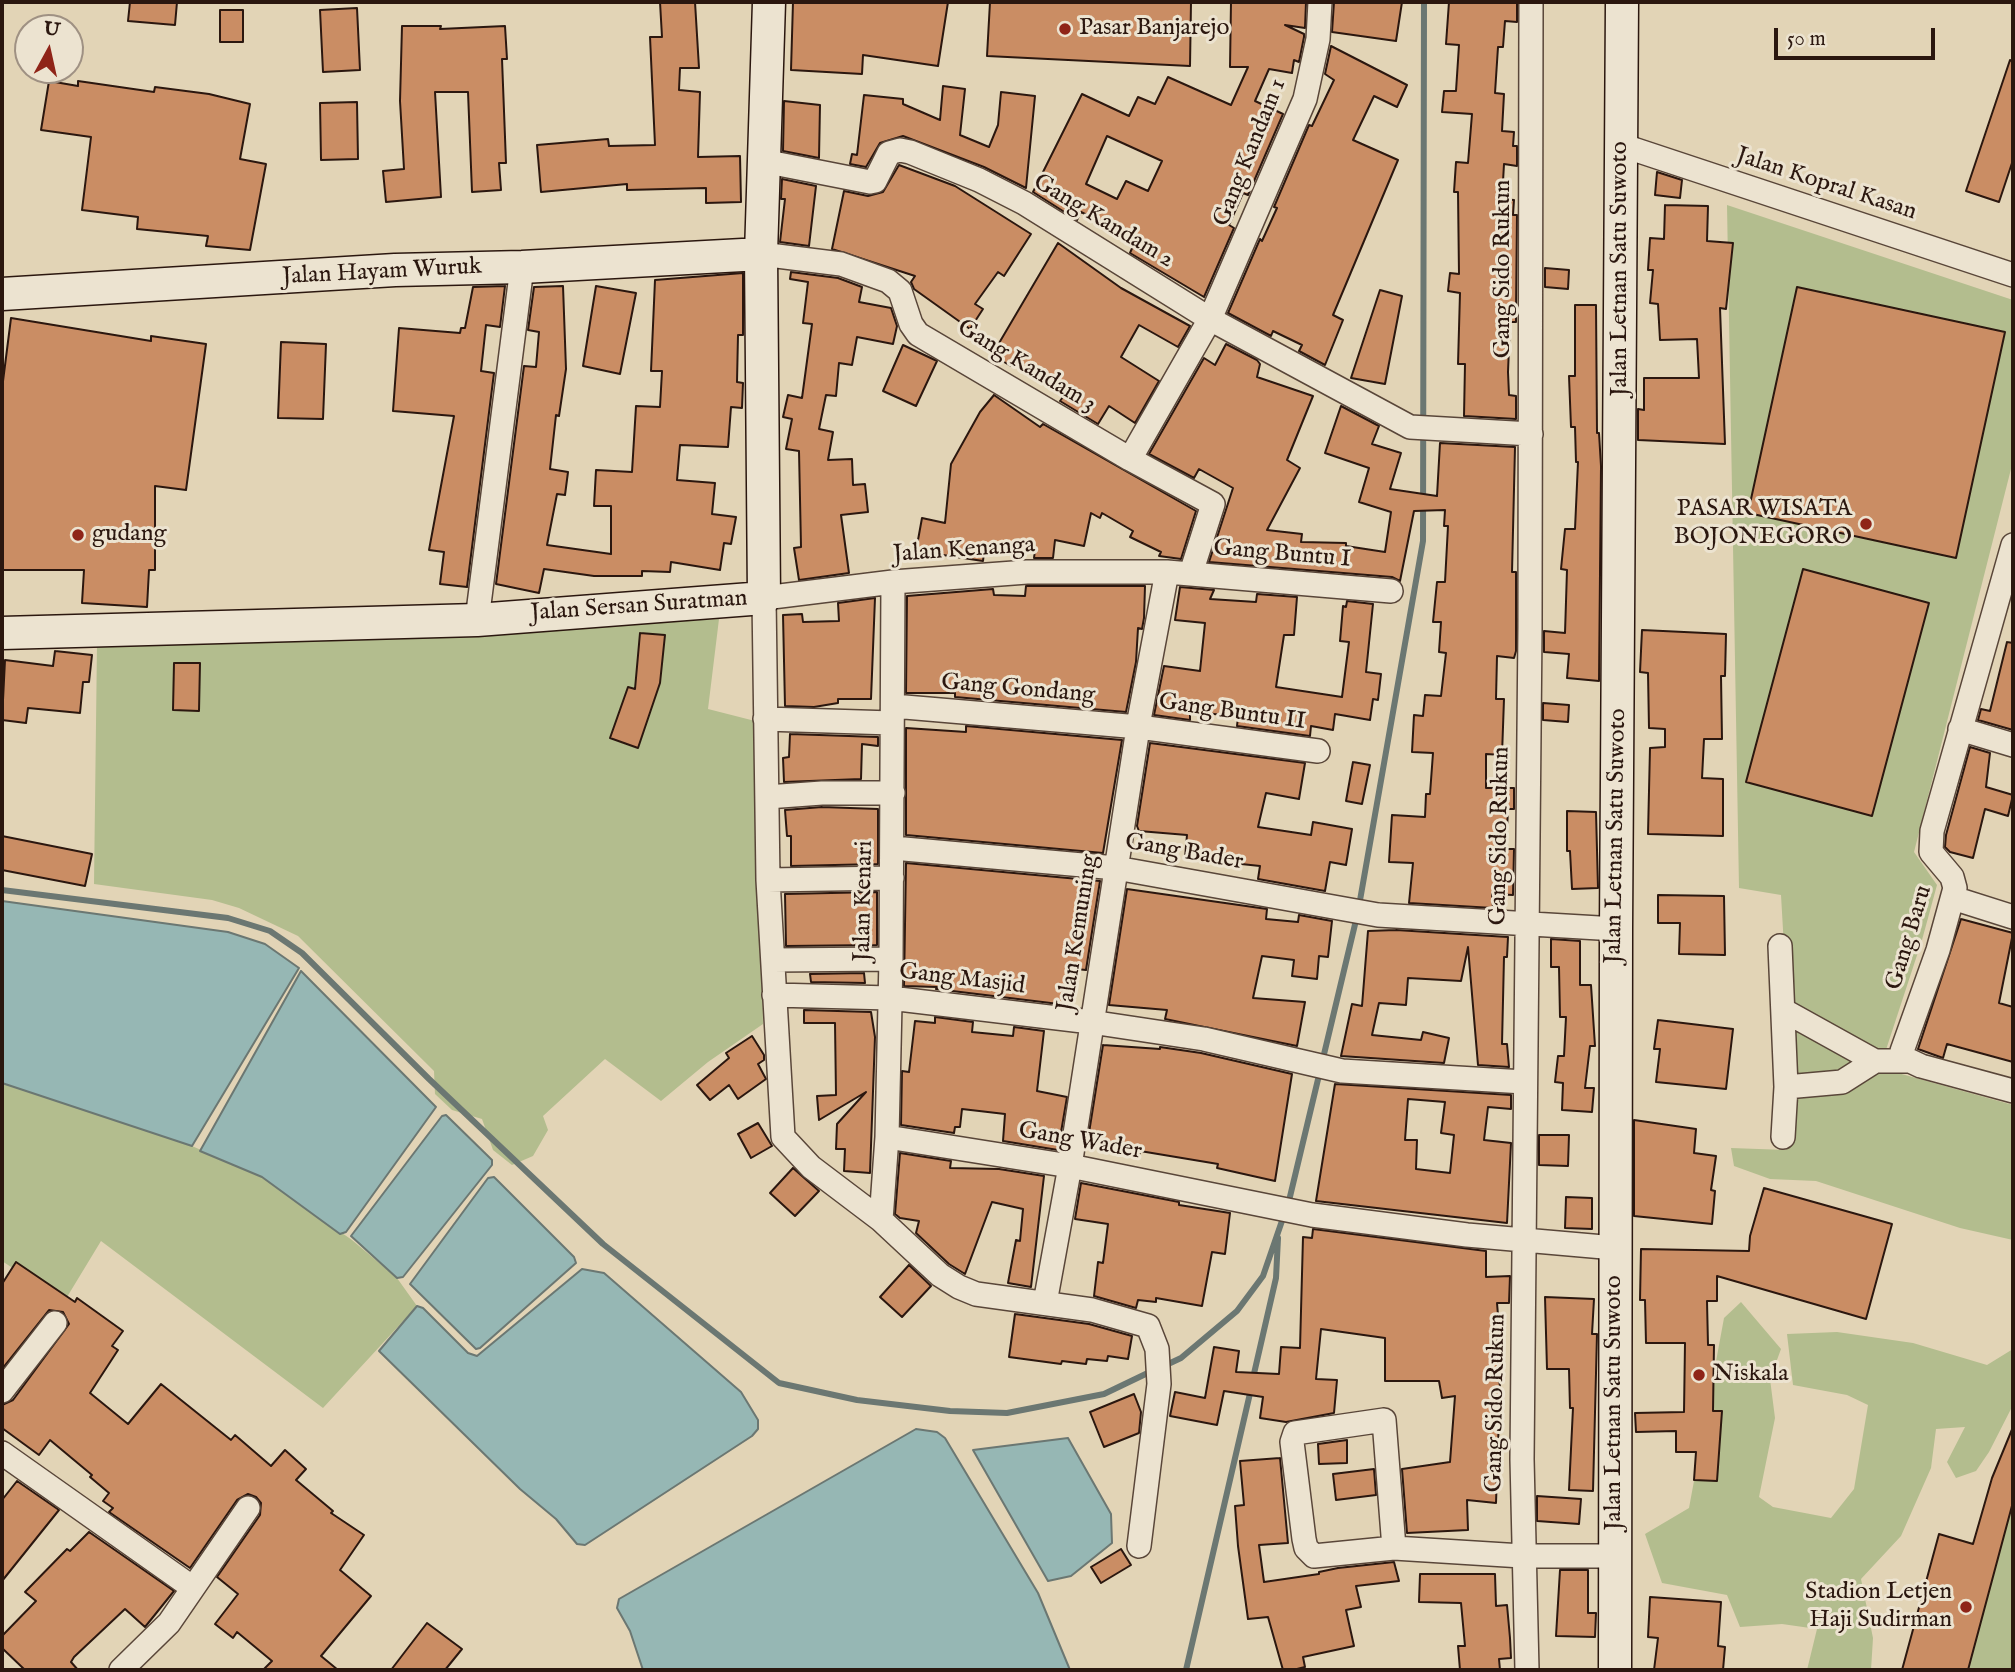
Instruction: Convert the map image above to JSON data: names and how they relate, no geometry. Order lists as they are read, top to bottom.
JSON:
{
  "streets": {
    "main road": ["Jalan Letnan Satu Suwoto", "Jalan Hayam Wuruk", "Jalan Sersan Suratman"],
    "street": [
      "Gang Kandam 1",
      "Jalan Kopral Kasan",
      "Gang Kandam 2",
      "Gang Sido Rukun",
      "Gang Kandam 3",
      "Jalan Kenanga",
      "Gang Buntu I",
      "Gang Gondang",
      "Gang Buntu II",
      "Gang Bader",
      "Jalan Kenari",
      "Jalan Kemuning",
      "Gang Baru",
      "Gang Masjid",
      "Gang Wader"
    ]
  },
  "crossings": [
    ["Gang Kandam 1", "Gang Kandam 2"],
    ["Gang Kandam 1", "Gang Kandam 3"],
    ["Jalan Kopral Kasan", "Jalan Letnan Satu Suwoto"],
    ["Gang Kandam 2", "Gang Sido Rukun"],
    ["Gang Kandam 2", "Jalan Sersan Suratman"],
    ["Gang Sido Rukun", "Gang Bader"],
    ["Gang Sido Rukun", "Gang Masjid"],
    ["Gang Sido Rukun", "Gang Wader"],
    ["Jalan Hayam Wuruk", "Gang Kandam 3"],
    ["Jalan Hayam Wuruk", "Jalan Sersan Suratman"],
    ["Gang Kandam 3", "Gang Buntu I"],
    ["Gang Kandam 3", "Jalan Sersan Suratman"],
    ["Jalan Kenanga", "Gang Buntu I"],
    ["Jalan Kenanga", "Jalan Sersan Suratman"],
    ["Jalan Kenanga", "Jalan Kenari"],
    ["Jalan Kenanga", "Jalan Kemuning"],
    ["Gang Buntu I", "Jalan Kemuning"],
    ["Gang Gondang", "Gang Buntu II"],
    ["Gang Gondang", "Jalan Kenari"],
    ["Gang Gondang", "Jalan Kemuning"],
    ["Gang Buntu II", "Jalan Kemuning"],
    ["Gang Bader", "Jalan Kenari"],
    ["Gang Bader", "Jalan Kemuning"],
    ["Jalan Kenari", "Gang Masjid"],
    ["Jalan Kenari", "Gang Wader"],
    ["Jalan Kemuning", "Gang Masjid"],
    ["Jalan Kemuning", "Gang Wader"]
  ],
  "places": [
    "Pasar Banjarejo",
    "PASAR WISATA BOJONEGORO",
    "gudang",
    "Niskala",
    "Stadion Letjen Haji Sudirman"
  ],
  "scale_bar": "50 m",
  "north": "top"
}
